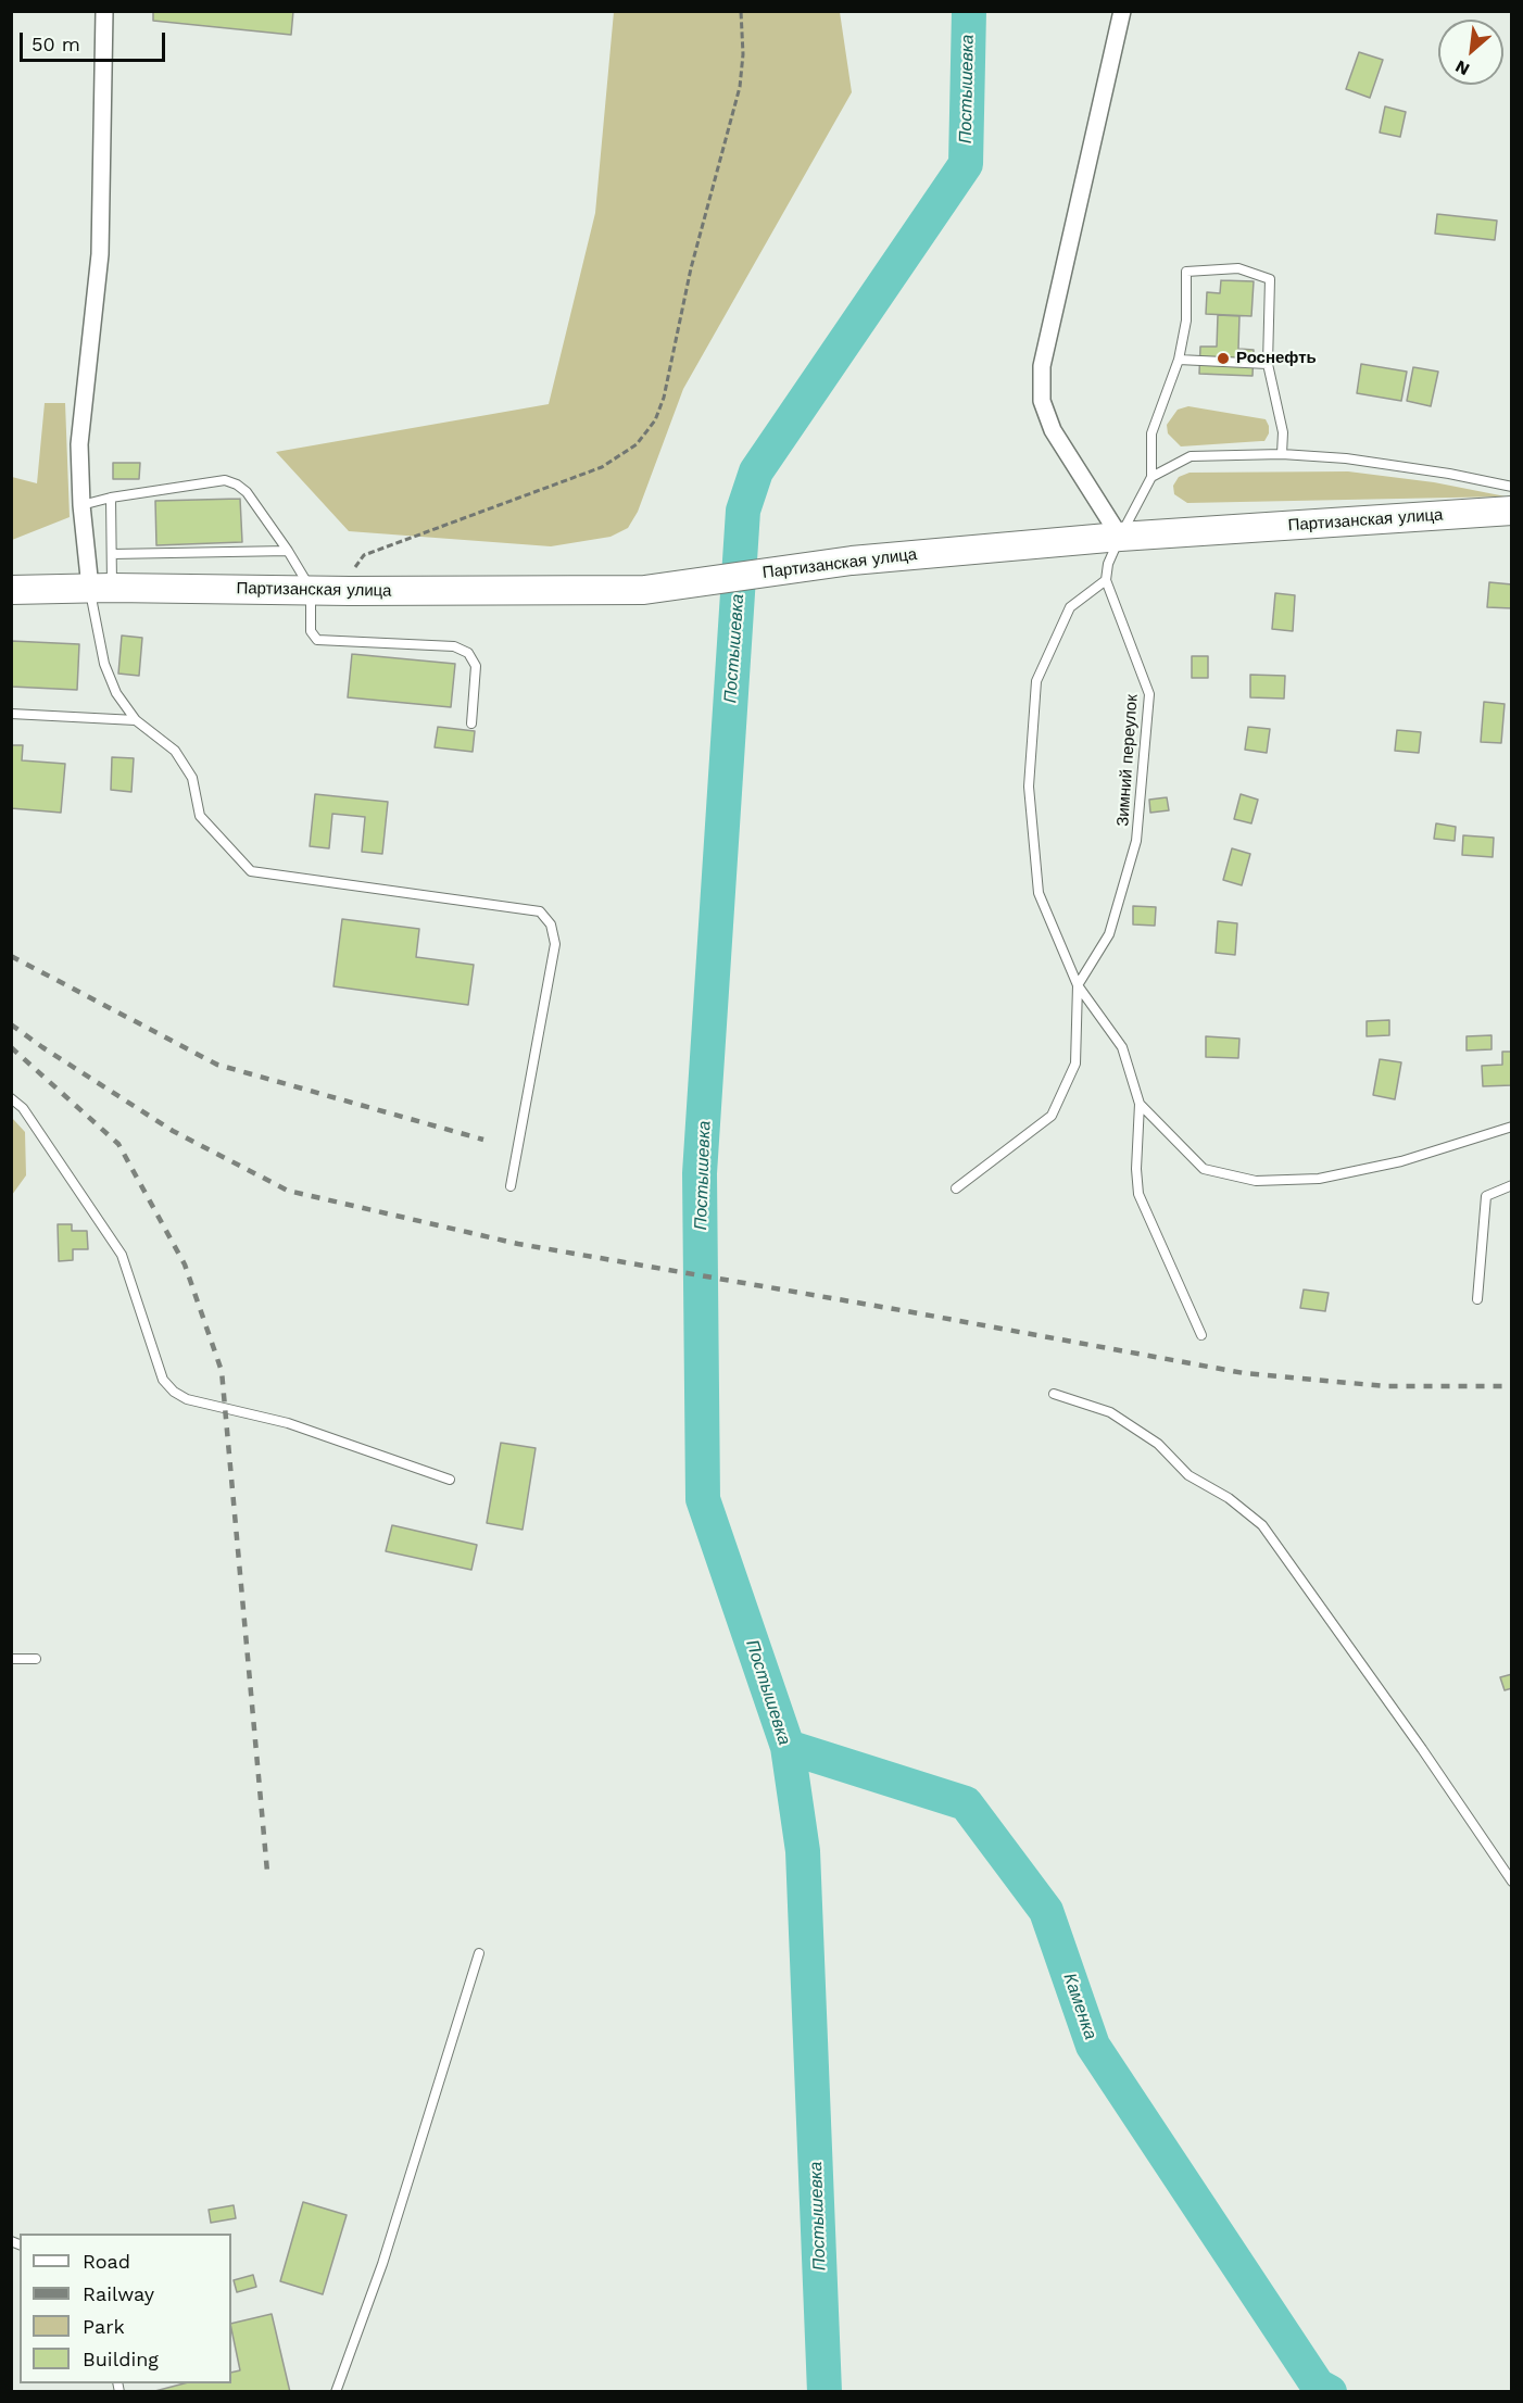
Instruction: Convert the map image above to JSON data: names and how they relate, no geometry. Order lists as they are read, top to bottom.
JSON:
{
  "streets": {
    "main road": ["Партизанская улица"],
    "lane": ["Зимний переулок"]
  },
  "water": ["Постышевка", "Каменка"],
  "places": ["Роснефть"],
  "legend": [
    "Road",
    "Railway",
    "Park",
    "Building"
  ],
  "scale_bar": "50 m",
  "north": "bottom left"
}
